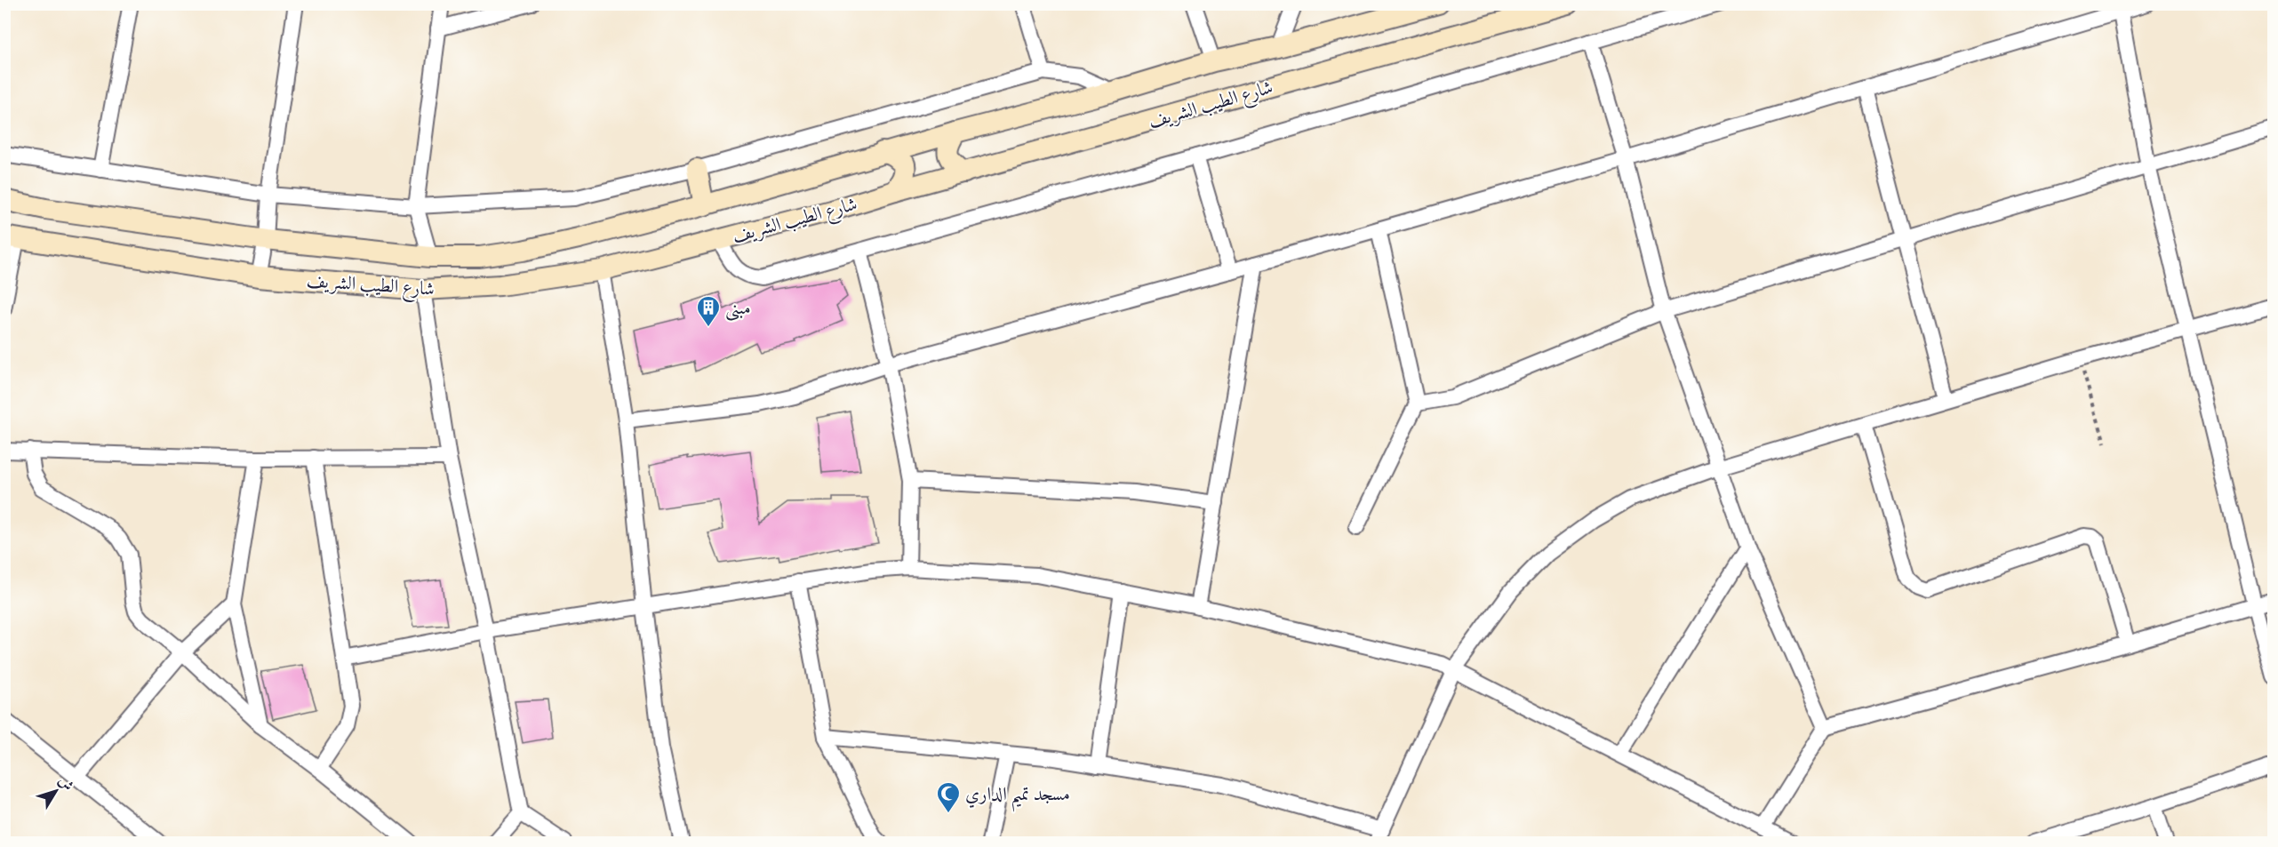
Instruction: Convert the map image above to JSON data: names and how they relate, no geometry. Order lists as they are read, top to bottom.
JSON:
{
  "streets": {
    "main road": ["شارع الطيب الشريف"]
  },
  "places": {
    "building": ["مبنى"],
    "mosque": ["مسجد تميم الداري"]
  },
  "north": "top right"
}
